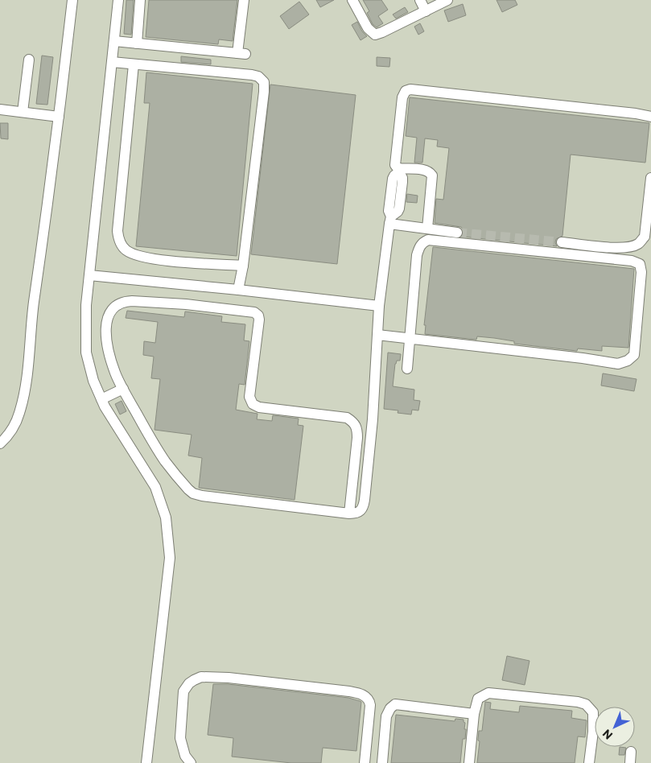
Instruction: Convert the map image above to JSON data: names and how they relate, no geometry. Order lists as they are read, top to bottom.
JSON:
{
  "north": "bottom left"
}
